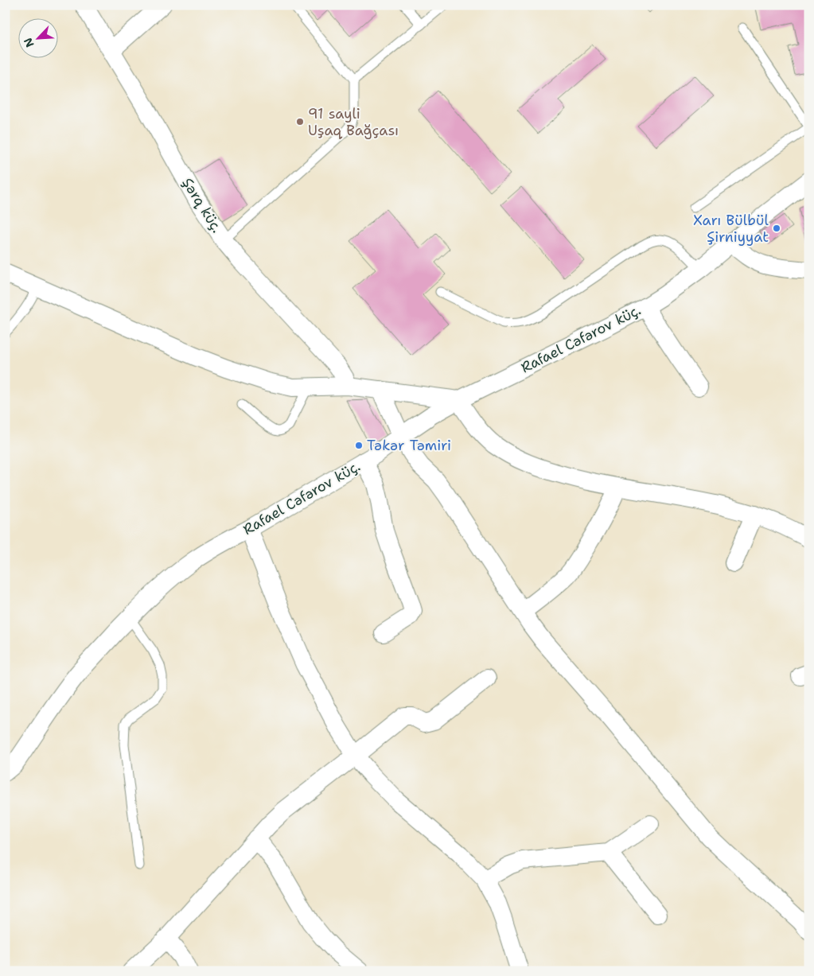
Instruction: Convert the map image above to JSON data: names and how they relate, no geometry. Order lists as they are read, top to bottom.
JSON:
{
  "streets": {
    "street": ["Şərq küç.", "Rafael Cəfərov küç."]
  },
  "places": ["91 sayli Uşaq Bağçası", "Xarı Bülbül Şirniyyat", "Təkər Təmiri"],
  "north": "bottom left"
}
